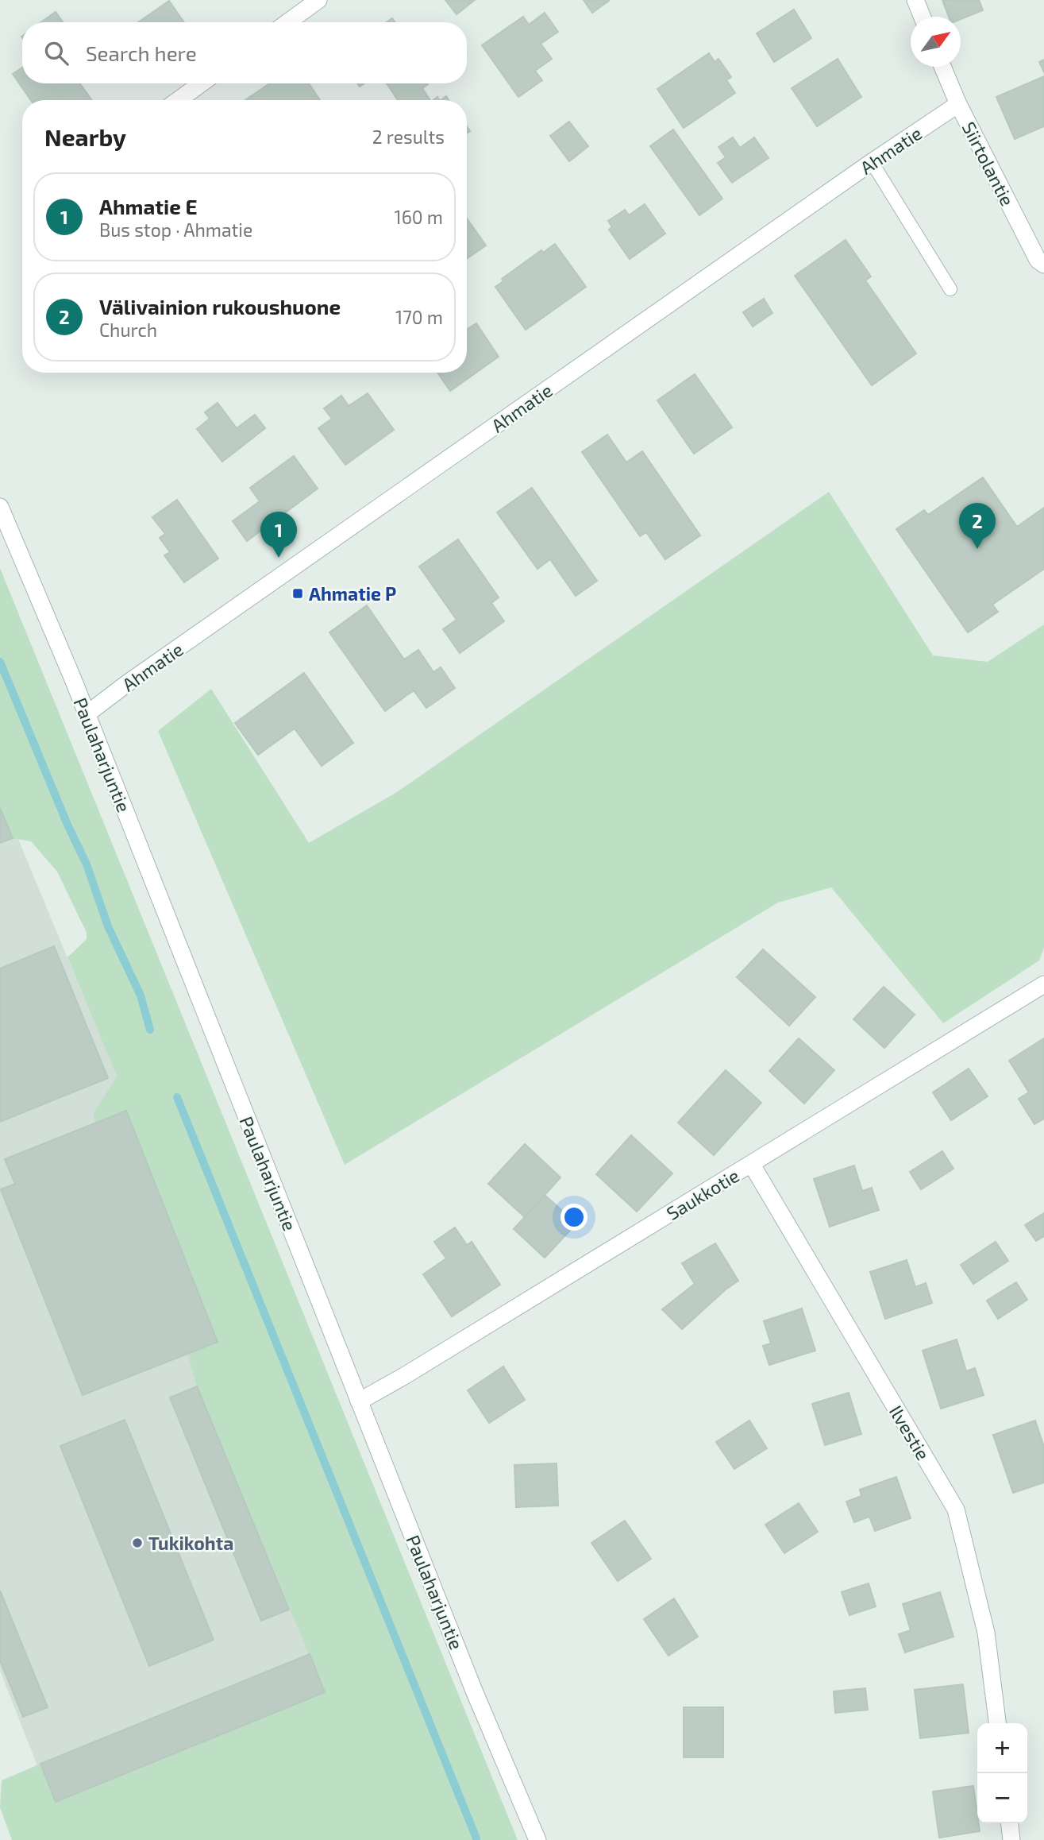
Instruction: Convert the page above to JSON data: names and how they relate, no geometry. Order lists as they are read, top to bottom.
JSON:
{
  "streets": {
    "street": [
      "Ahmatie",
      "Siirtolantie",
      "Paulaharjuntie",
      "Saukkotie",
      "Ilvestie"
    ]
  },
  "crossings": [
    ["Ahmatie", "Siirtolantie"],
    ["Ahmatie", "Paulaharjuntie"],
    ["Paulaharjuntie", "Saukkotie"],
    ["Saukkotie", "Ilvestie"]
  ],
  "places": {
    "transit": ["Ahmatie P"],
    "other": ["Tukikohta"]
  },
  "north": "top right",
  "page": {
    "search": "Search here",
    "heading": ["Nearby", "2 results"],
    "list": [
      {
        "mark": "1",
        "name": "Ahmatie E",
        "note": "Bus stop · Ahmatie",
        "value": "160 m"
      },
      {
        "mark": "2",
        "name": "Välivainion rukoushuone",
        "note": "Church",
        "value": "170 m"
      }
    ],
    "pins": ["2", "1"],
    "map_buttons": ["+", "−"]
  }
}
